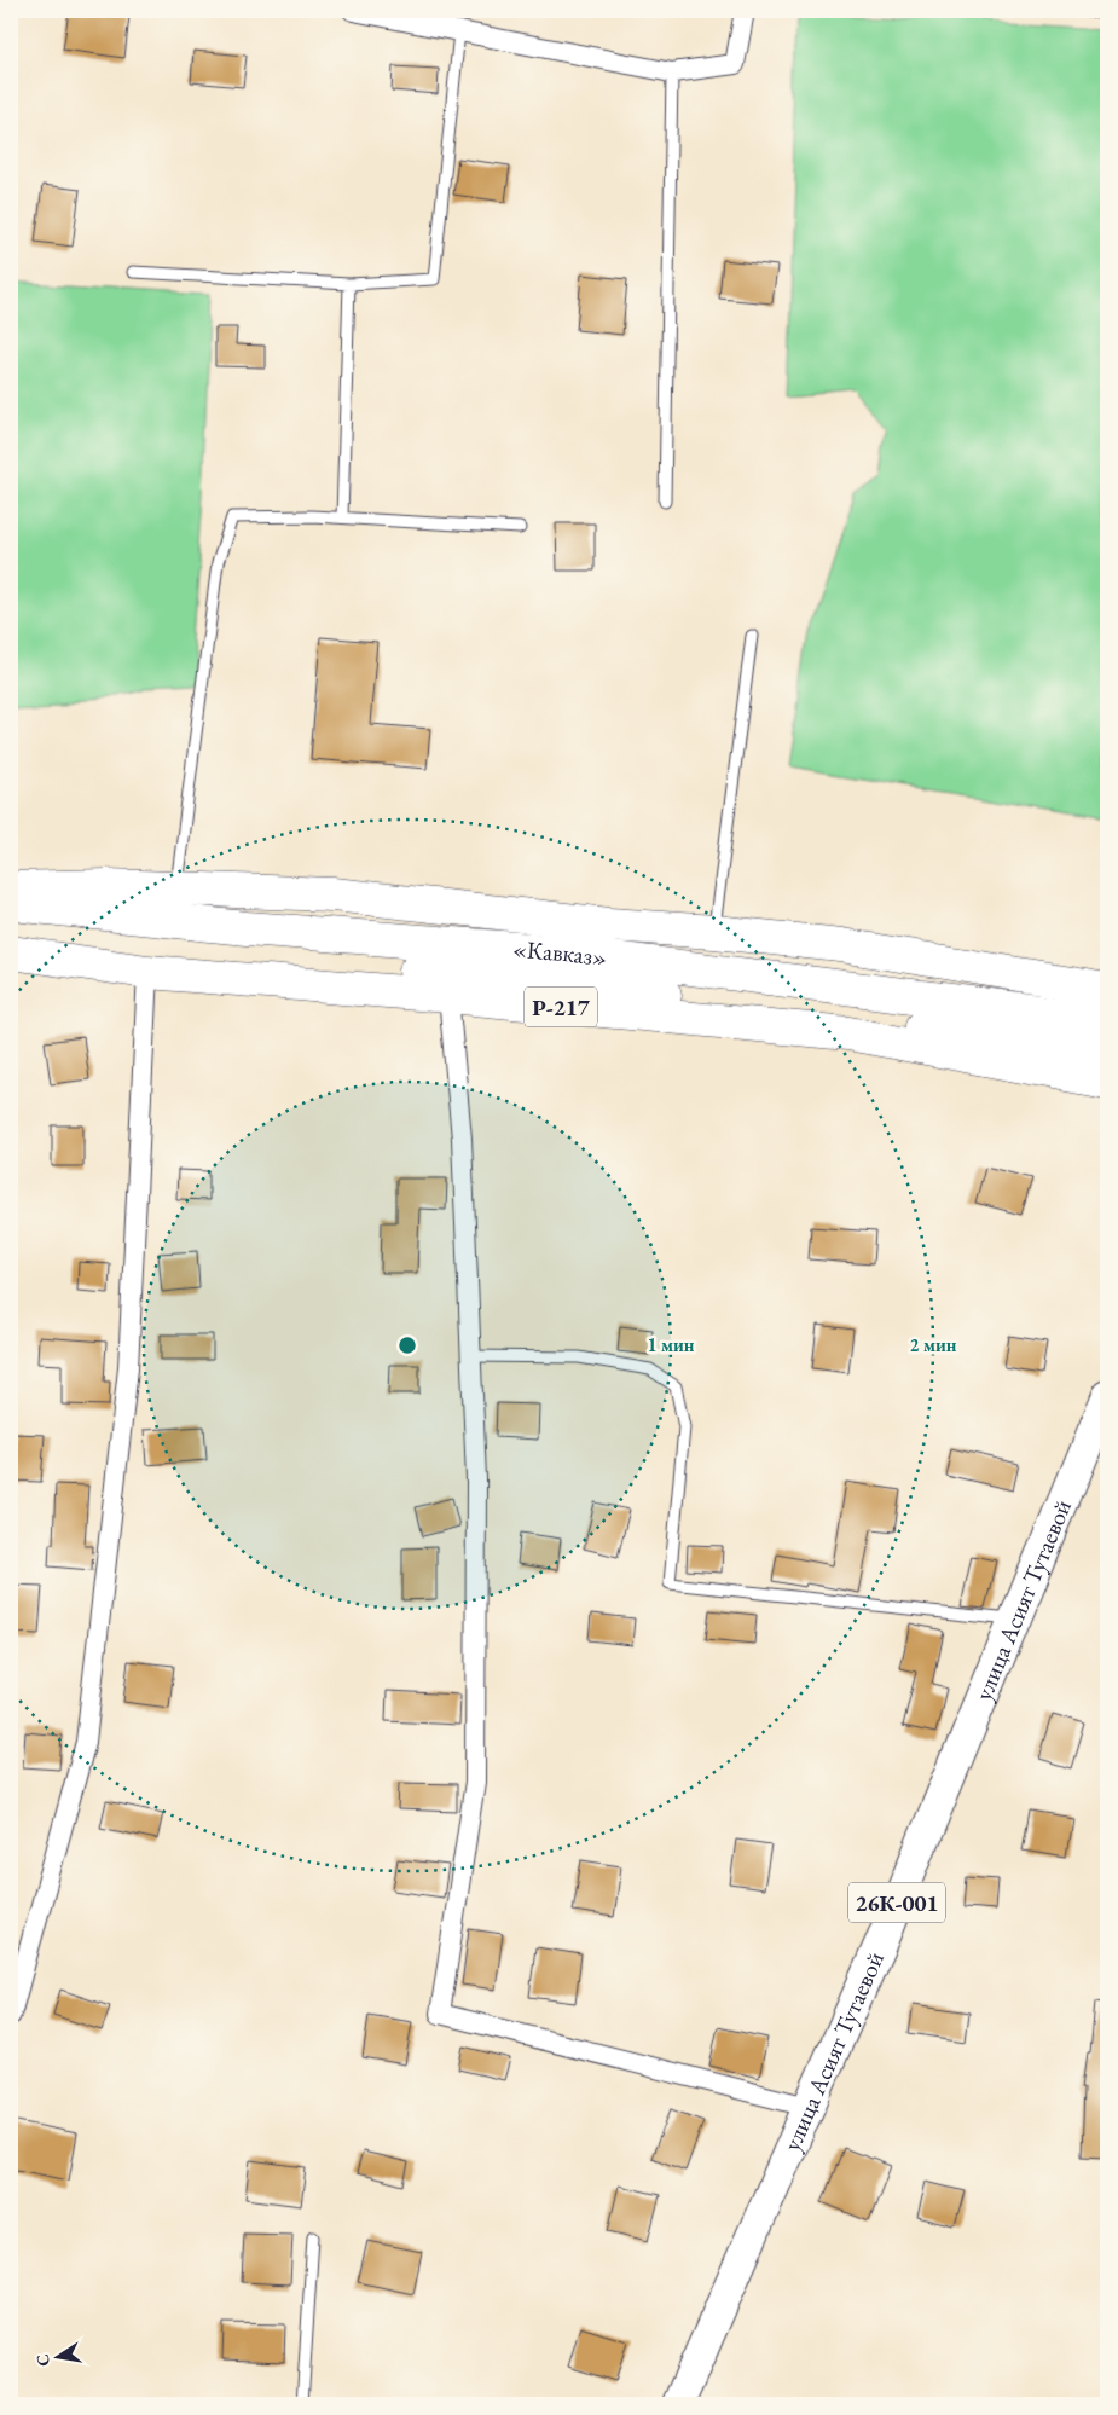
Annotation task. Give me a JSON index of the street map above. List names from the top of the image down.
{
  "streets": {
    "highway": ["«Кавказ»", "Р-217"],
    "main road": ["улица Асият Тутаевой", "26К-001"]
  },
  "north": "left",
  "rings": ["1 мин", "2 мин"]
}
